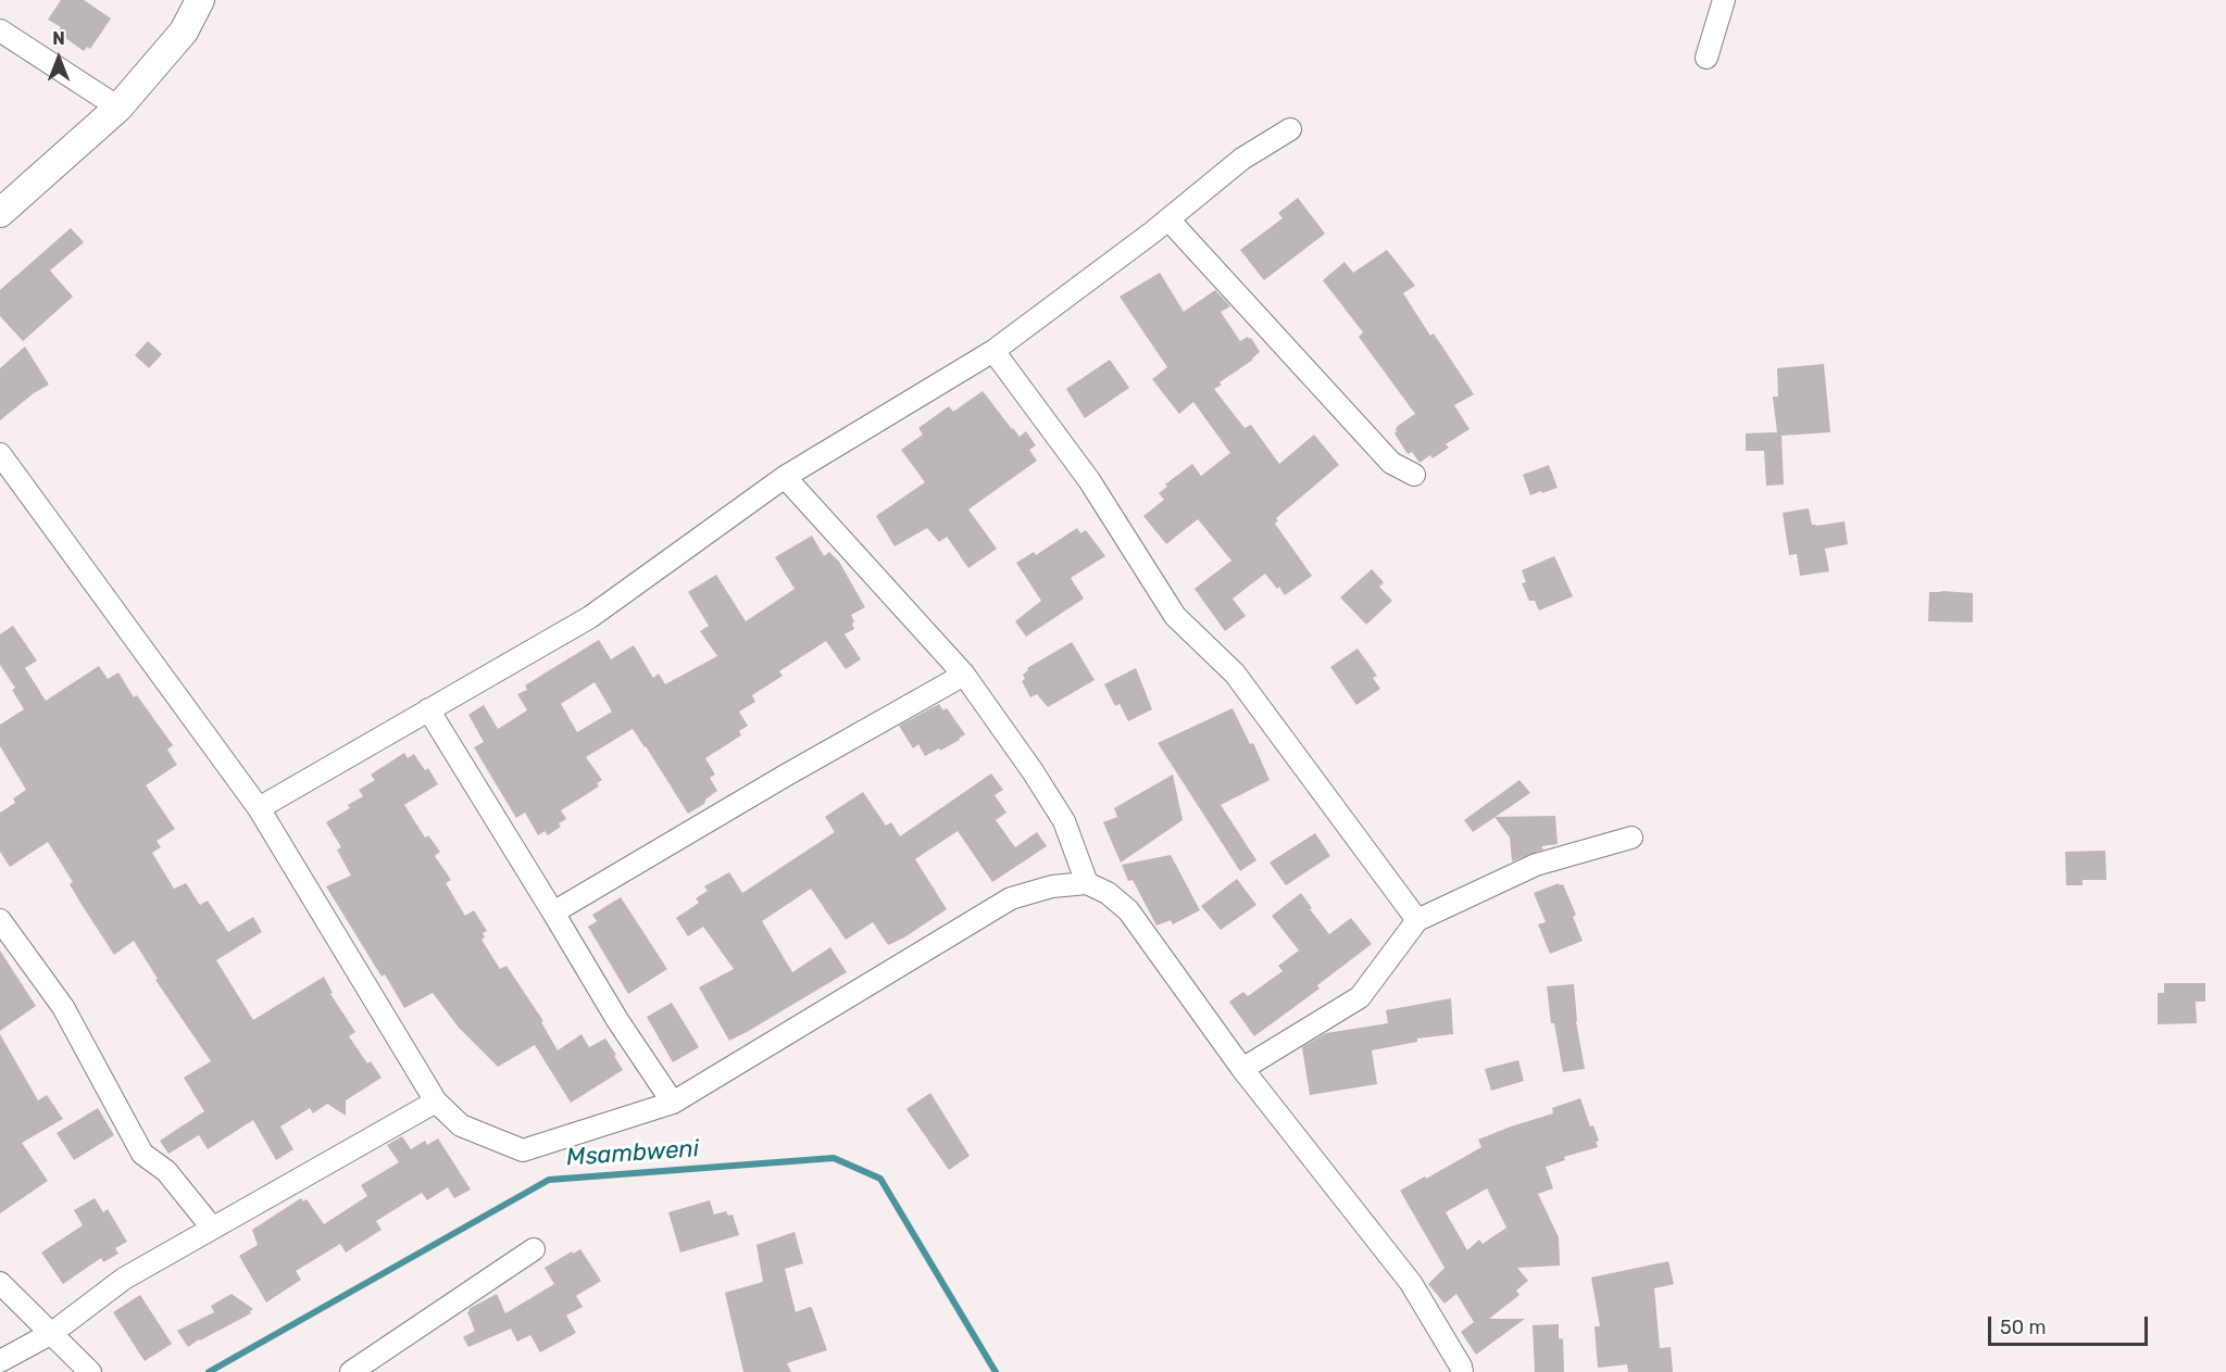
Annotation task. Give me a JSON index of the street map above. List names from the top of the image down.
{
  "water": ["Msambweni"],
  "scale_bar": "50 m",
  "north": "top"
}
